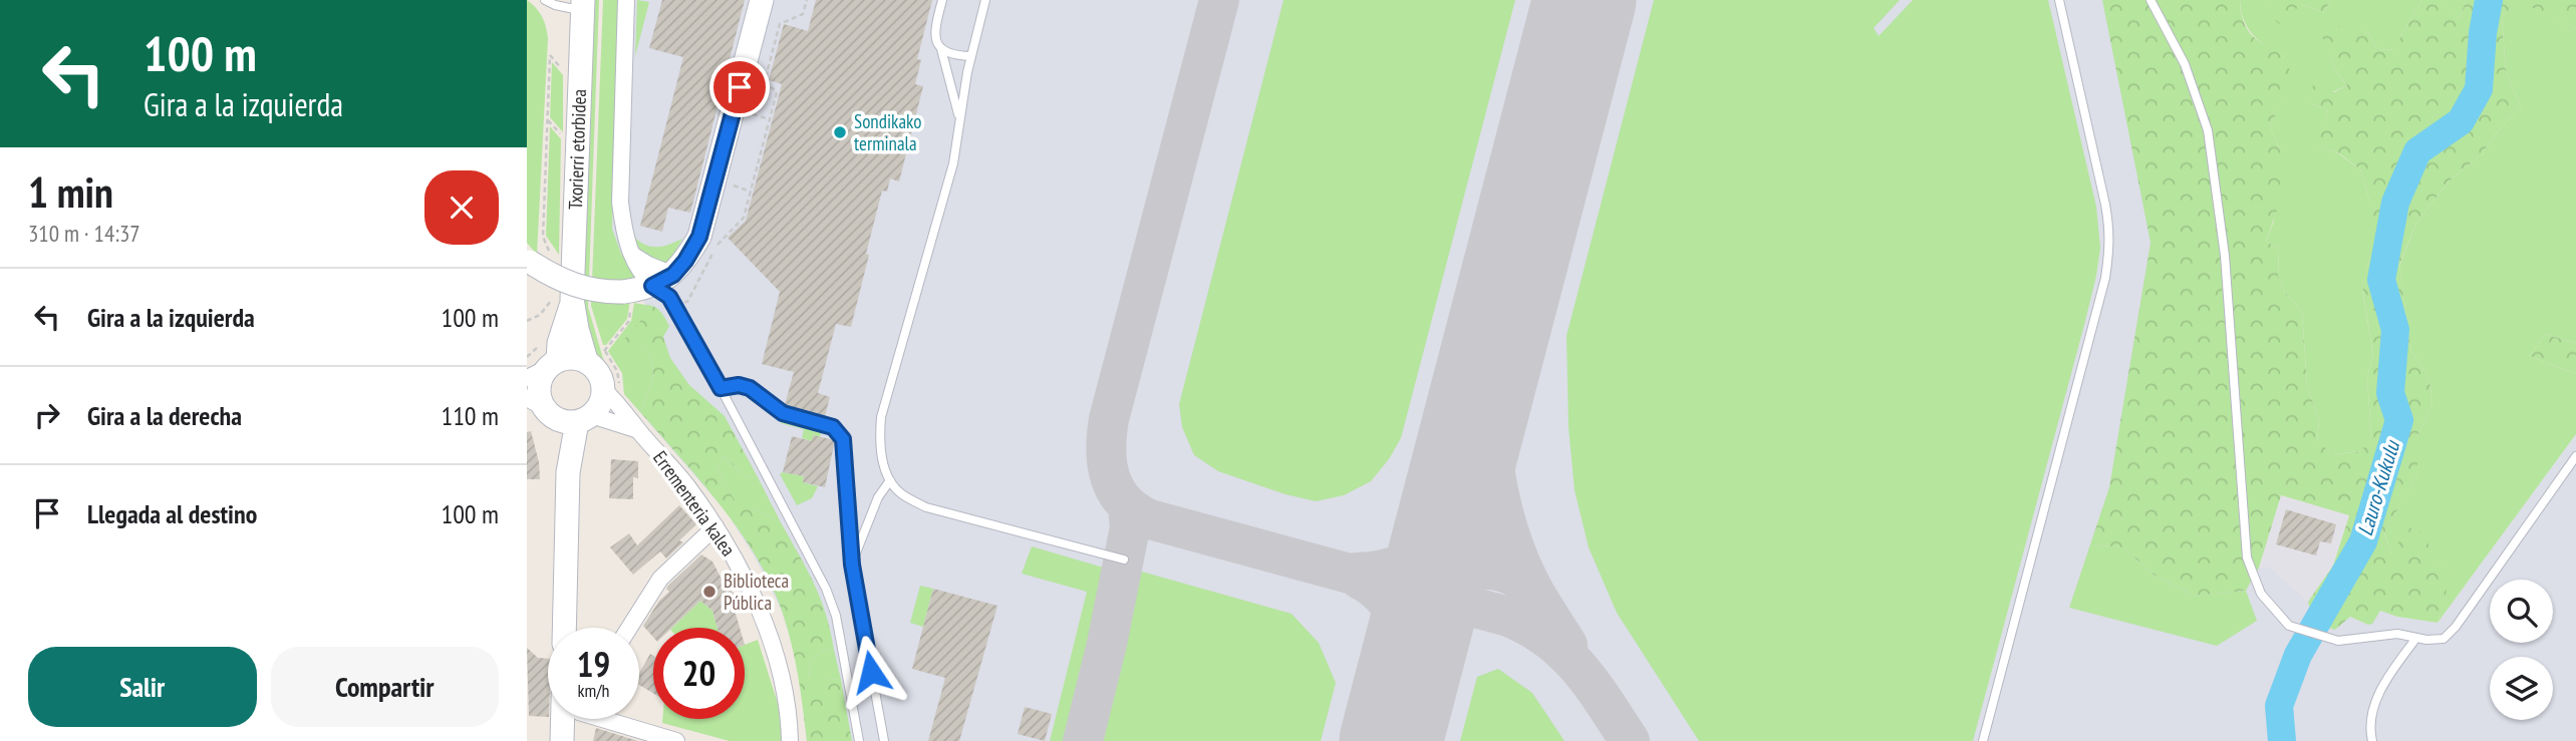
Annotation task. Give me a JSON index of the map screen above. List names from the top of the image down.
{
  "streets": {
    "street": ["Txorierri etorbidea", "Errementeria kalea"]
  },
  "crossings": [
    ["Txorierri etorbidea", "Errementeria kalea"]
  ],
  "water": ["Lauro-Kukulu"],
  "places": ["Sondikako terminala", "Biblioteca Pública"],
  "page": {
    "turn": ["100 m", "Gira a la izquierda"],
    "heading": ["1 min", "310 m · 14:37"],
    "list": [
      {
        "name": "Gira a la izquierda",
        "value": "100 m"
      },
      {
        "name": "Gira a la derecha",
        "value": "110 m"
      },
      {
        "name": "Llegada al destino",
        "value": "100 m"
      }
    ],
    "speed": "19 km/h",
    "limit": "20",
    "buttons": ["Salir", "Compartir"]
  }
}
